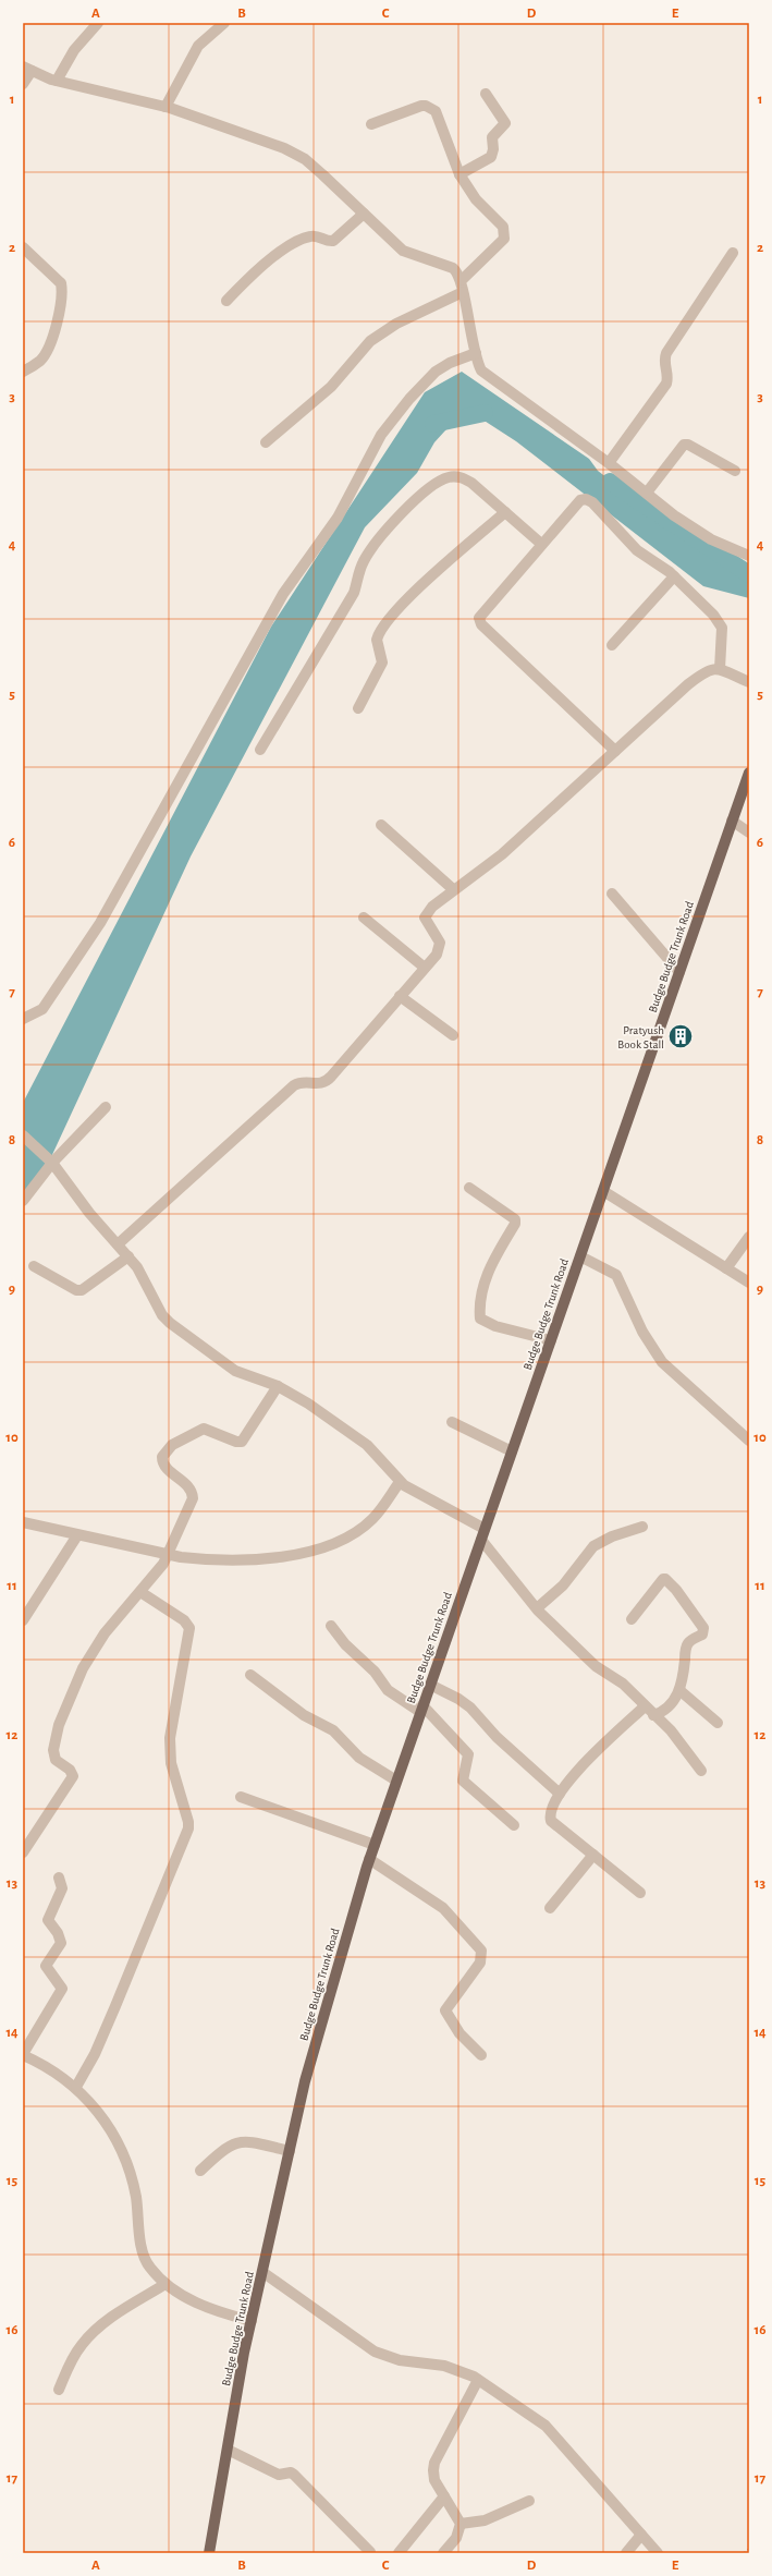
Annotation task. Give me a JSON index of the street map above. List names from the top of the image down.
{
  "streets": {
    "main road": ["Budge Budge Trunk Road"]
  },
  "places": {
    "building": ["Pratyush Book Stall"]
  },
  "grid": {
    "columns": [
      "A",
      "B",
      "C",
      "D",
      "E"
    ],
    "rows": [
      "1",
      "2",
      "3",
      "4",
      "5",
      "6",
      "7",
      "8",
      "9",
      "10",
      "11",
      "12",
      "13",
      "14",
      "15",
      "16",
      "17"
    ]
  }
}
